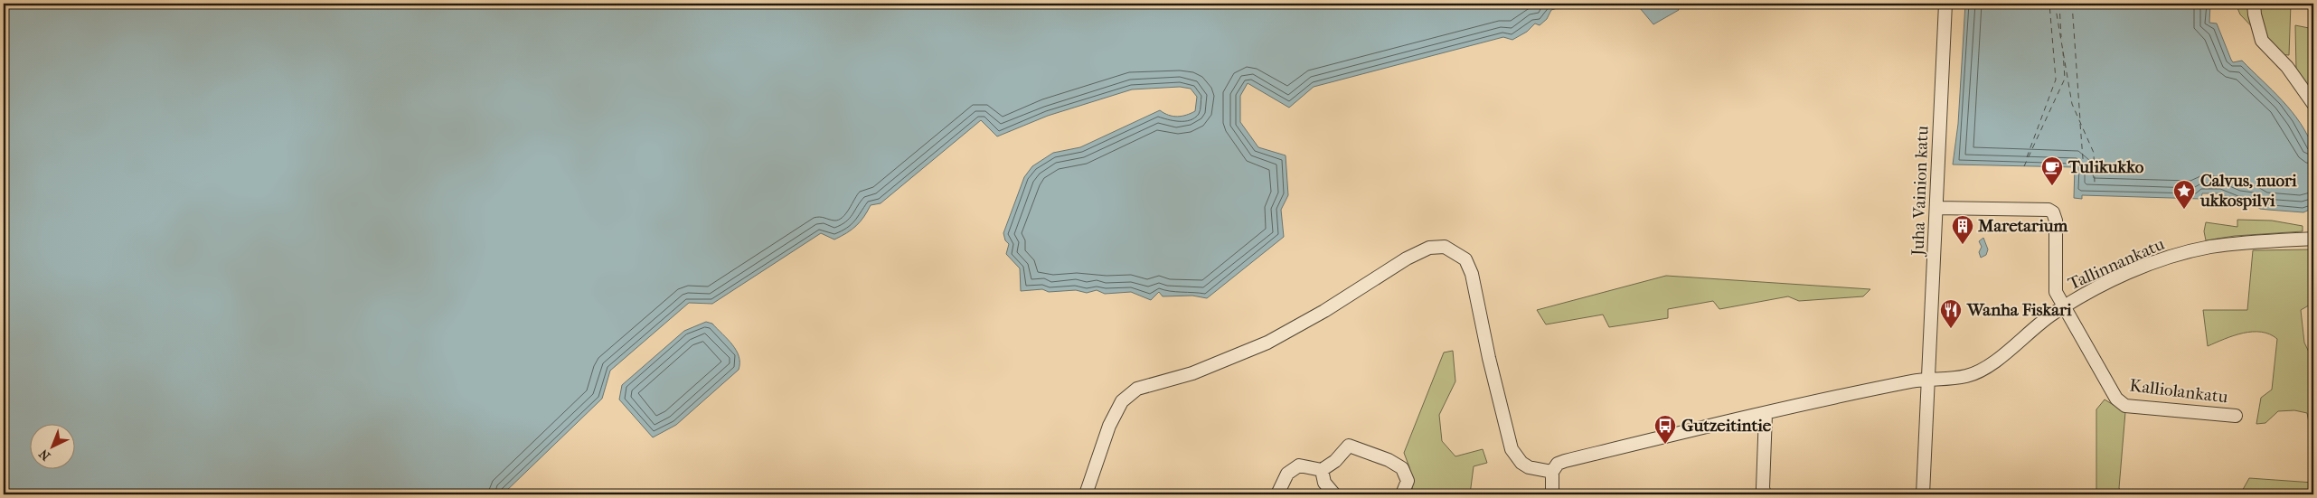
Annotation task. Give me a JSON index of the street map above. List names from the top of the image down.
{
  "streets": {
    "street": ["Juha Vainion katu", "Tallinnankatu", "Kalliolankatu"]
  },
  "crossings": [
    ["Juha Vainion katu", "Tallinnankatu"],
    ["Tallinnankatu", "Kalliolankatu"]
  ],
  "places": {
    "cafe": ["Tulikukko"],
    "place": ["Calvus, nuori ukkospilvi"],
    "building": ["Maretarium"],
    "restaurant": ["Wanha Fiskari"],
    "bus stop": ["Gutzeitintie"]
  },
  "north": "bottom left"
}
